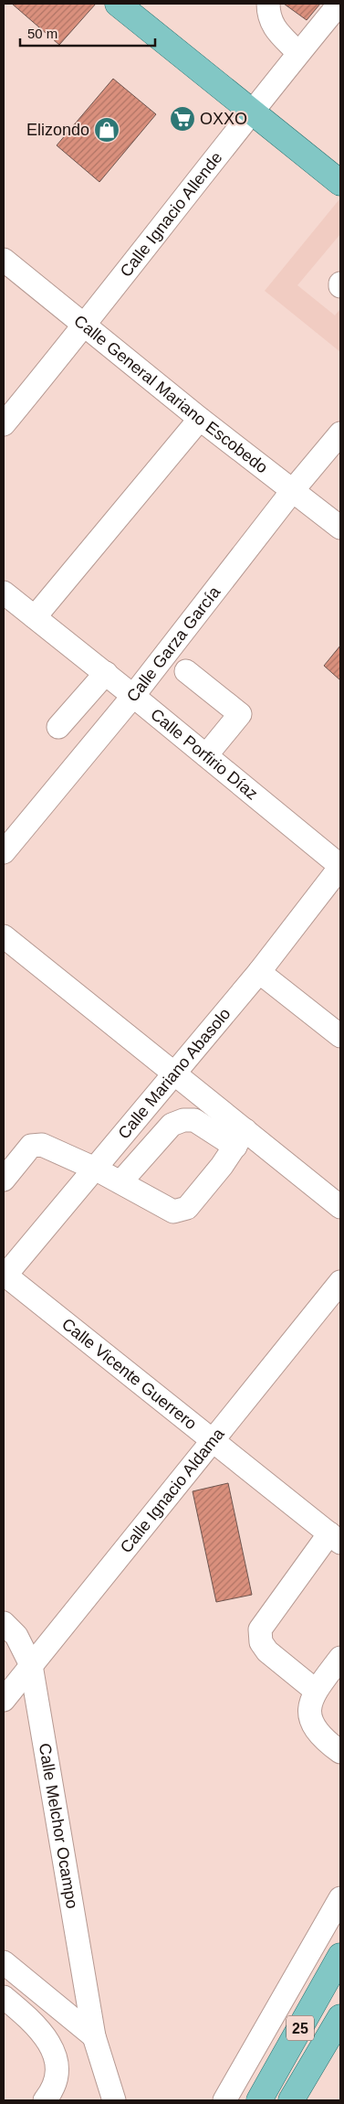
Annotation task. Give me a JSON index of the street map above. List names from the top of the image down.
{
  "streets": {
    "main road": ["25"],
    "street": [
      "Calle Ignacio Allende",
      "Calle General Mariano Escobedo",
      "Calle Garza García",
      "Calle Porfirio Díaz",
      "Calle Mariano Abasolo",
      "Calle Vicente Guerrero",
      "Calle Ignacio Aldama",
      "Calle Melchor Ocampo"
    ]
  },
  "crossings": [
    ["Calle Ignacio Allende", "Calle General Mariano Escobedo"],
    ["Calle General Mariano Escobedo", "Calle Garza García"],
    ["Calle Garza García", "Calle Porfirio Díaz"],
    ["Calle Porfirio Díaz", "Calle Mariano Abasolo"],
    ["Calle Mariano Abasolo", "Calle Vicente Guerrero"],
    ["Calle Vicente Guerrero", "Calle Ignacio Aldama"],
    ["Calle Ignacio Aldama", "Calle Melchor Ocampo"]
  ],
  "places": {
    "supermarket": ["OXXO"],
    "shop": ["Elizondo"]
  },
  "scale_bar": "50 m"
}
